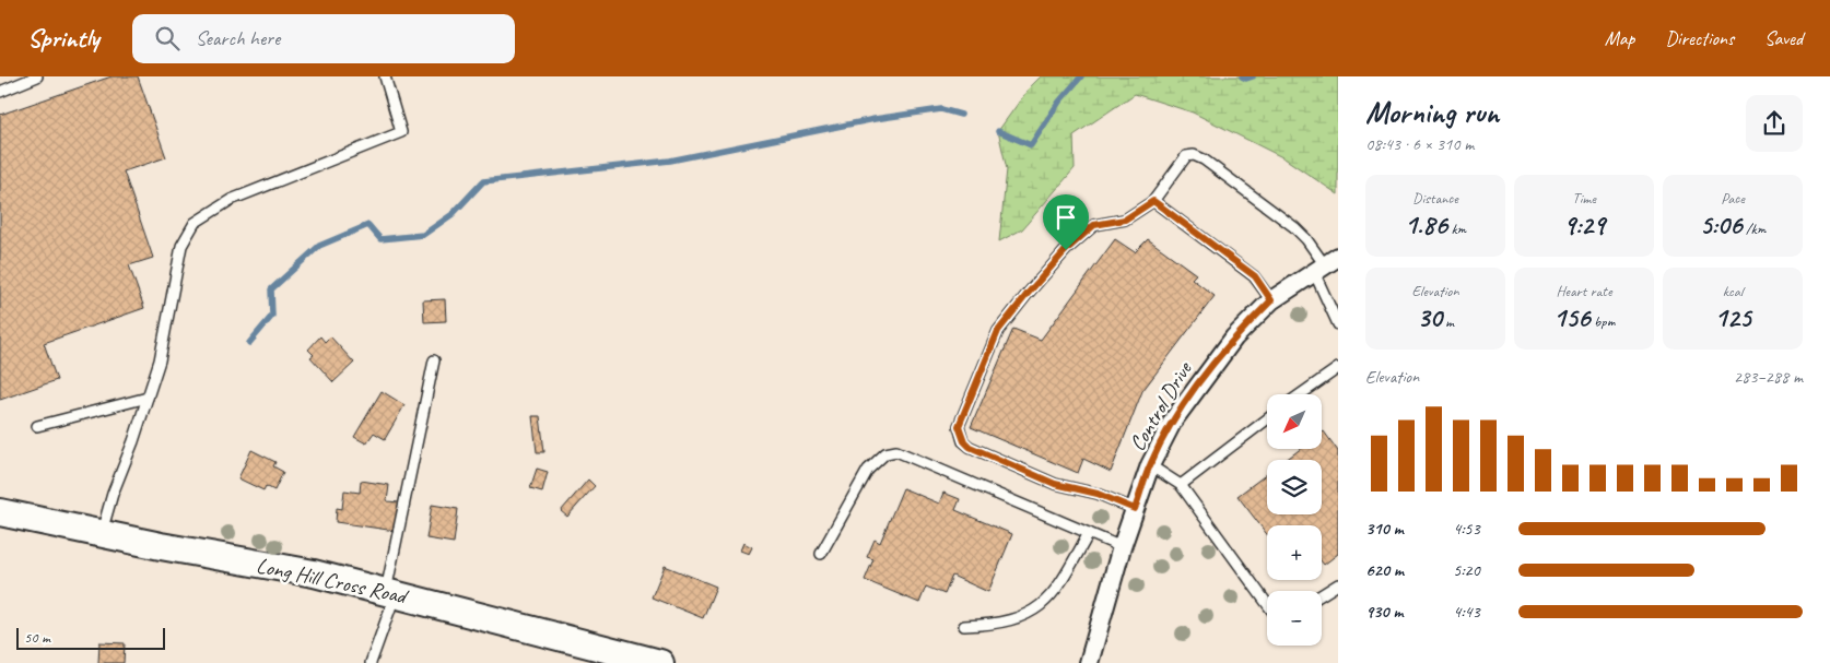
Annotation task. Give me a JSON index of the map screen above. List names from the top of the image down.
{
  "streets": {
    "street": ["Control Drive", "Long Hill Cross Road"]
  },
  "scale_bar": "50 m",
  "north": "bottom left",
  "page": {
    "header": "Sprintly",
    "search": "Search here",
    "nav": ["Map", "Directions", "Saved"],
    "heading": ["Morning run", "08:43 · 6 × 310 m"],
    "stats": [
      ["Distance", "1.86 km"],
      ["Time", "9:29"],
      ["Pace", "5:06 /km"],
      ["Elevation", "30 m"],
      ["Heart rate", "156 bpm"],
      ["kcal", "125"]
    ],
    "chart": ["Elevation", "283–288 m"],
    "map_buttons": ["+", "−"],
    "list": [
      {
        "name": "310 m",
        "note": "4:53"
      },
      {
        "name": "620 m",
        "note": "5:20"
      },
      {
        "name": "930 m",
        "note": "4:43"
      }
    ],
    "scale": "50 m"
  }
}
